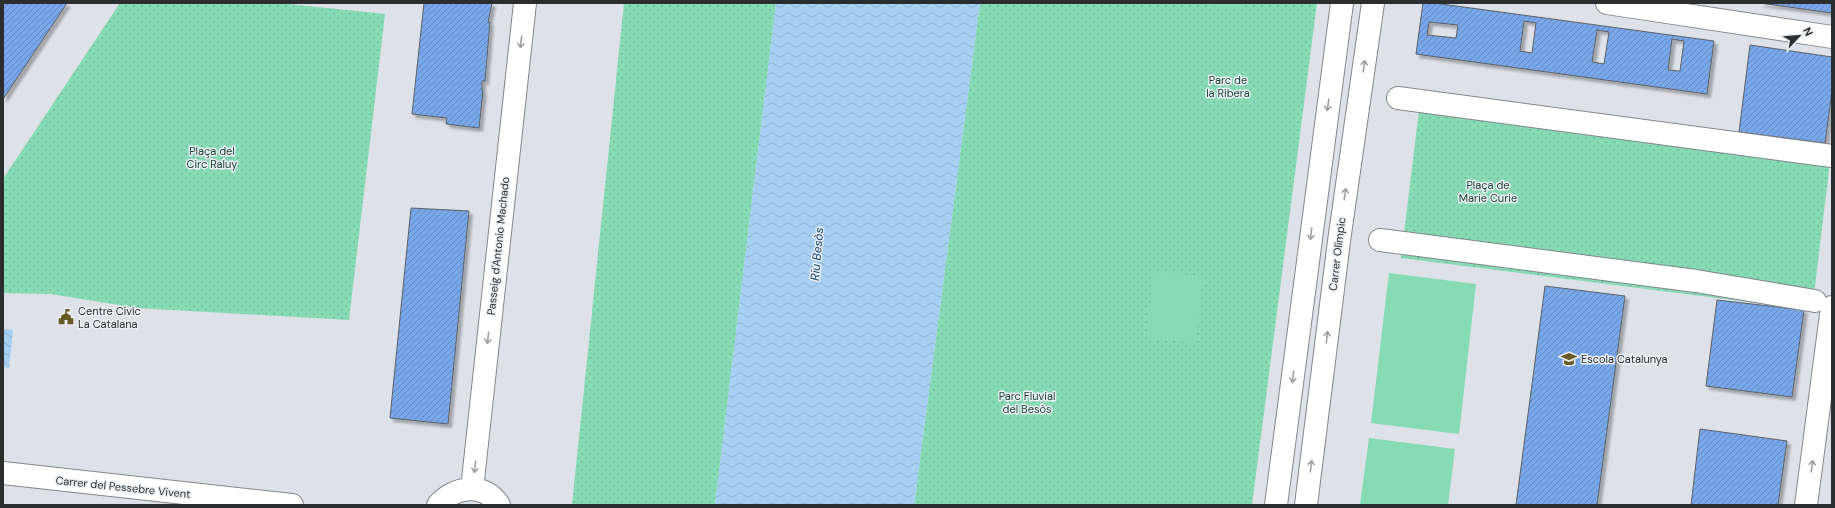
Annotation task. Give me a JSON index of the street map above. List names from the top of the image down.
{
  "streets": {
    "street": ["Passeig d'Antonio Machado", "Carrer Olímpic", "Carrer del Pessebre Vivent"]
  },
  "one_way": ["Passeig d'Antonio Machado"],
  "water": ["Riu Besòs"],
  "parks": [
    "Parc de la Ribera",
    "Plaça del Circ Raluy",
    "Plaça de Marie Curie",
    "Parc Fluvial del Besòs"
  ],
  "places": {
    "public building": ["Centre Cívic La Catalana"],
    "school or university": ["Escola Catalunya"]
  },
  "north": "top right"
}
